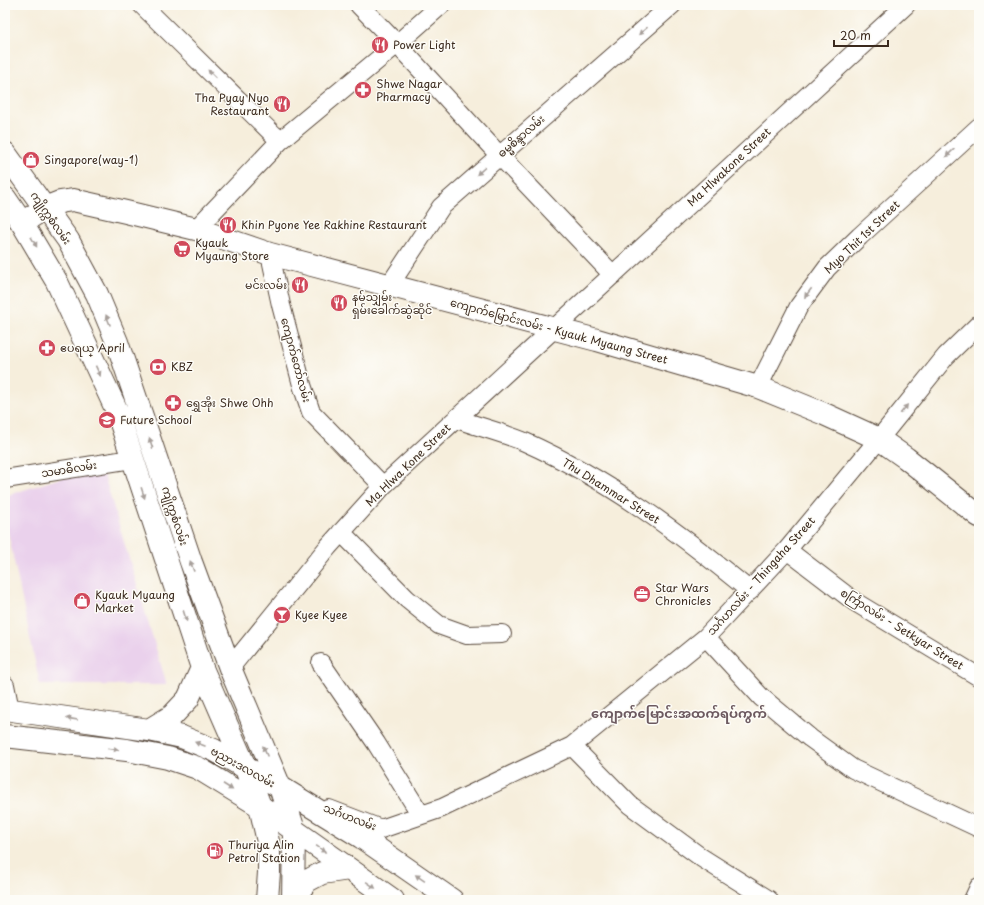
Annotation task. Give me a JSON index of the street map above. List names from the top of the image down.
{
  "streets": {
    "main road": ["ကျိုက္ကစံလမ်း", "ကျောက်မြောင်းလမ်း - Kyauk Myaung Street", "ဗညားဒလလမ်း"],
    "street": [
      "ဓမ္မစိန္ဒာလမ်း",
      "Ma Hlwakone Street",
      "Myo Thit 1st Street",
      "ကျောက်တော်လမ်း",
      "Ma Hlwa Kone Street",
      "သမာဓိလမ်း",
      "Thu Dhammar Street",
      "သင်္ဂဟလမ်း - Thingaha Street",
      "စင်္ကြာလမ်း - Setkyar Street",
      "သင်္ဂဟလမ်း"
    ]
  },
  "crossings": [
    ["ဓမ္မစိန္ဒာလမ်း", "ကျောက်မြောင်းလမ်း - Kyauk Myaung Street"],
    ["Ma Hlwakone Street", "ကျောက်မြောင်းလမ်း - Kyauk Myaung Street"],
    ["Ma Hlwakone Street", "Ma Hlwa Kone Street"],
    ["ကျိုက္ကစံလမ်း", "ကျောက်မြောင်းလမ်း - Kyauk Myaung Street"],
    ["ကျိုက္ကစံလမ်း", "Ma Hlwa Kone Street"],
    ["ကျိုက္ကစံလမ်း", "သမာဓိလမ်း"],
    ["ကျိုက္ကစံလမ်း", "ဗညားဒလလမ်း"],
    ["ကျိုက္ကစံလမ်း", "သင်္ဂဟလမ်း"],
    ["Myo Thit 1st Street", "ကျောက်မြောင်းလမ်း - Kyauk Myaung Street"],
    ["ကျောက်မြောင်းလမ်း - Kyauk Myaung Street", "ကျောက်တော်လမ်း"],
    ["ကျောက်မြောင်းလမ်း - Kyauk Myaung Street", "Ma Hlwa Kone Street"],
    ["ကျောက်မြောင်းလမ်း - Kyauk Myaung Street", "သင်္ဂဟလမ်း - Thingaha Street"],
    ["ကျောက်တော်လမ်း", "Ma Hlwa Kone Street"],
    ["Ma Hlwa Kone Street", "Thu Dhammar Street"],
    ["Thu Dhammar Street", "သင်္ဂဟလမ်း - Thingaha Street"],
    ["သင်္ဂဟလမ်း - Thingaha Street", "စင်္ကြာလမ်း - Setkyar Street"],
    ["သင်္ဂဟလမ်း - Thingaha Street", "သင်္ဂဟလမ်း"],
    ["ဗညားဒလလမ်း", "သင်္ဂဟလမ်း"]
  ],
  "one_way": ["Myo Thit 1st Street"],
  "districts": ["ကျောက်မြောင်းအထက်ရပ်ကွက်"],
  "places": {
    "restaurant": [
      "Power Light",
      "Tha Pyay Nyo Restaurant",
      "Khin Pyone Yee Rakhine Restaurant",
      "မင်းလမ်း",
      "နမ့်သျှမ်း ရှမ်းခေါက်ဆွဲဆိုင်"
    ],
    "pharmacy": ["Shwe Nagar Pharmacy", "ဧပရယ္ April", "ရွှေအိုး Shwe Ohh"],
    "shop": ["Singapore(way-1)", "Kyauk Myaung Market"],
    "supermarket": ["Kyauk Myaung Store"],
    "bank": ["KBZ"],
    "school or university": ["Future School"],
    "office": ["Star Wars Chronicles"],
    "bar": ["Kyee Kyee"],
    "fuel station": ["Thuriya Alin Petrol Station"]
  },
  "scale_bar": "20 m"
}
